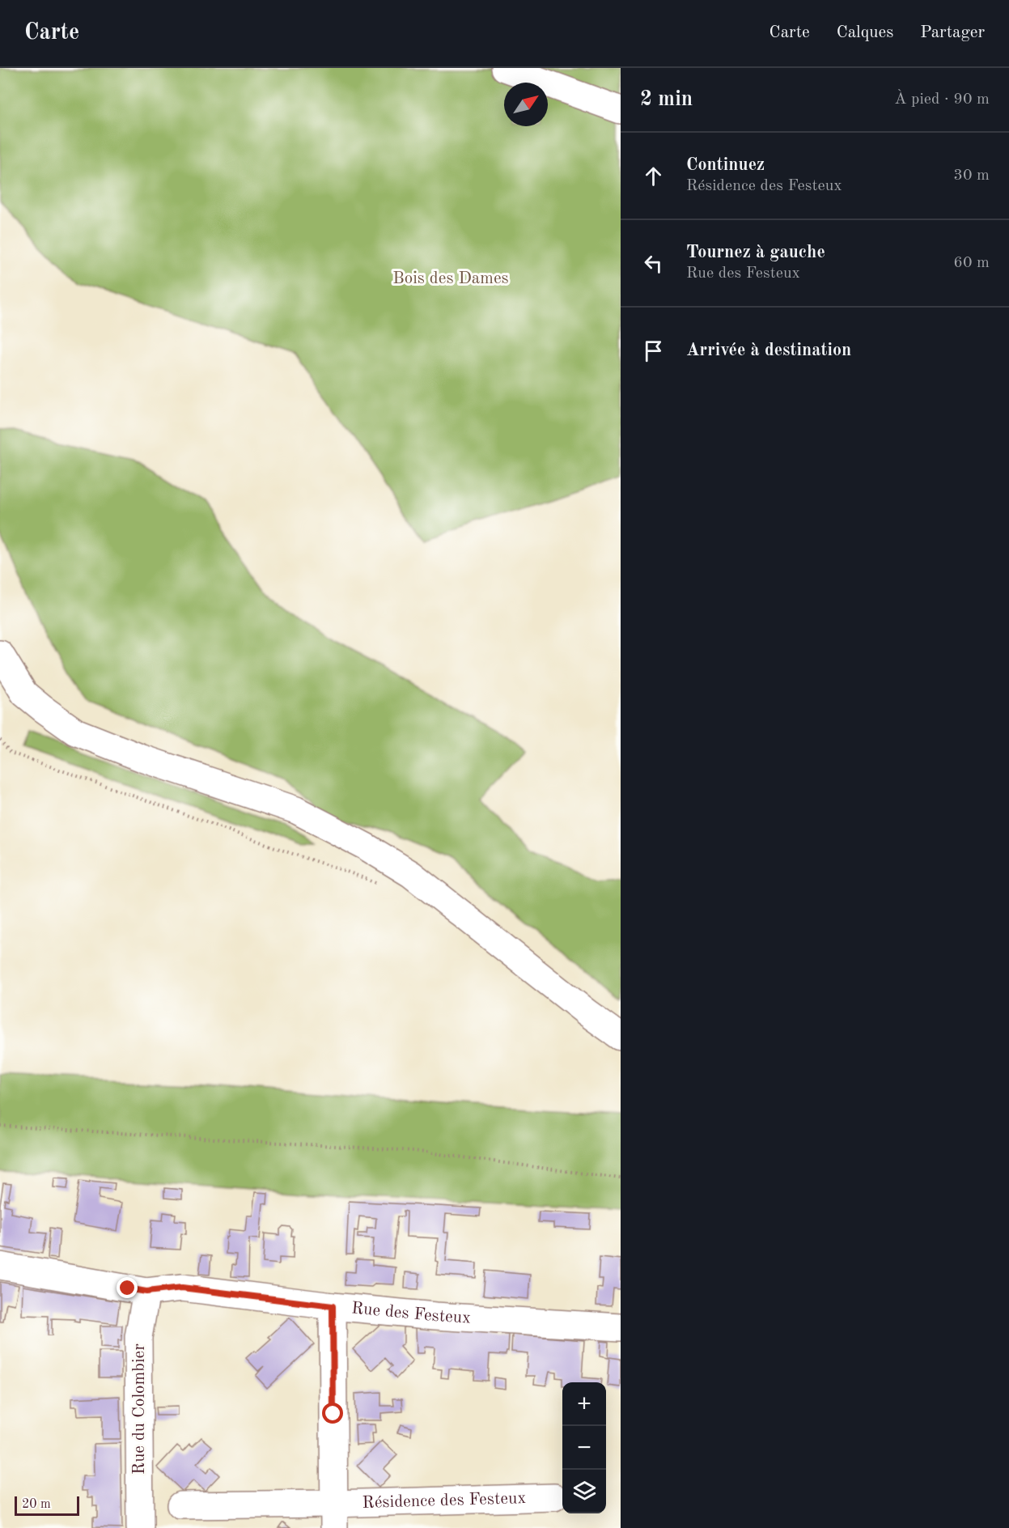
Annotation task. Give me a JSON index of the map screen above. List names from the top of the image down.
{
  "streets": {
    "street": ["Rue des Festeux", "Rue du Colombier", "Résidence des Festeux"]
  },
  "crossings": [
    ["Rue des Festeux", "Rue du Colombier"]
  ],
  "parks": ["Bois des Dames"],
  "scale_bar": "20 m",
  "north": "top right",
  "page": {
    "header": "Carte",
    "nav": ["Carte", "Calques", "Partager"],
    "heading": ["2 min", "À pied · 90 m"],
    "list": [
      ["Continuez", "Résidence des Festeux", "30 m"],
      ["Tournez à gauche", "Rue des Festeux", "60 m"],
      "Arrivée à destination"
    ],
    "map_buttons": ["+", "−"],
    "scale": "20 m"
  }
}
